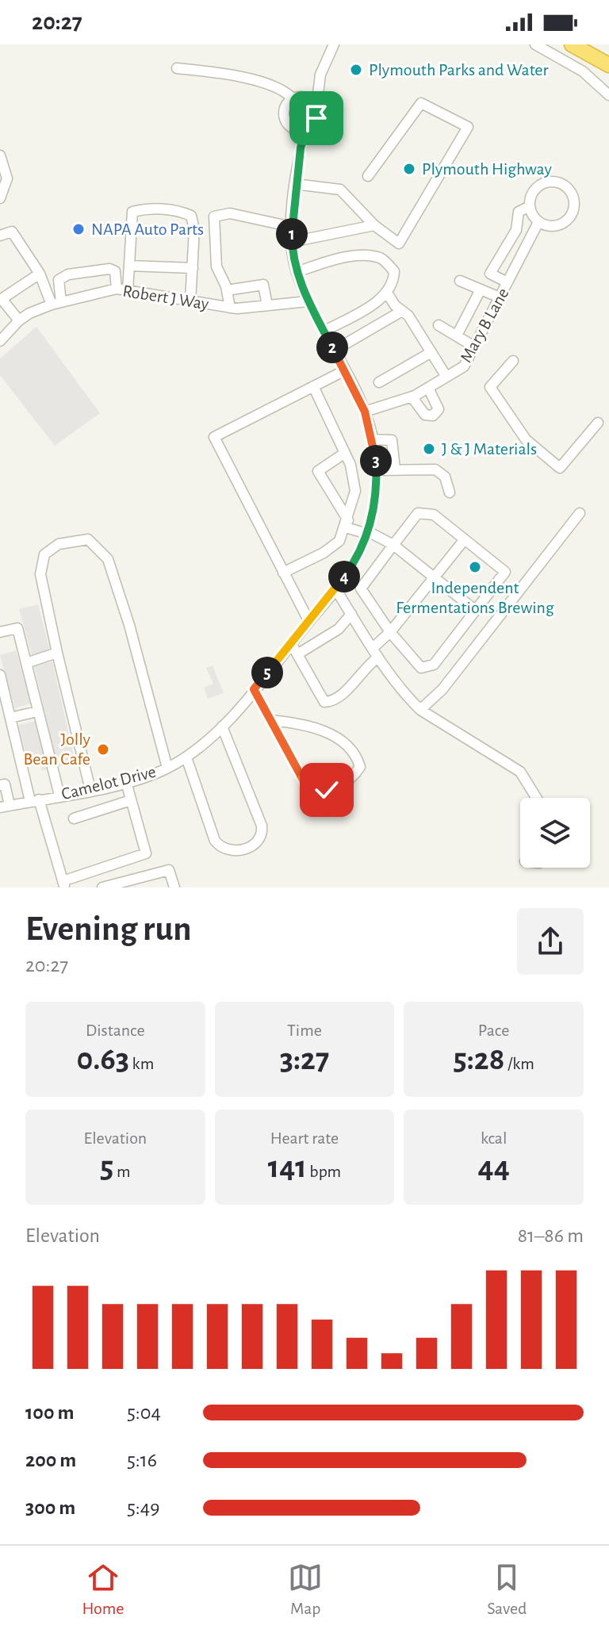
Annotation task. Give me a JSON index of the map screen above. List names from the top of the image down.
{
  "streets": {
    "street": ["Robert J Way", "Mary B Lane", "Camelot Drive"]
  },
  "crossings": [
    ["Robert J Way", "Camelot Drive"],
    ["Mary B Lane", "Camelot Drive"]
  ],
  "places": [
    "Plymouth Parks and Water",
    "Plymouth Highway",
    "NAPA Auto Parts",
    "J & J Materials",
    "Independent Fermentations Brewing",
    "Jolly Bean Cafe"
  ],
  "page": {
    "status": "20:27",
    "pins": [
      "1",
      "2",
      "3",
      "4",
      "5"
    ],
    "heading": ["Evening run", "20:27"],
    "stats": [
      ["Distance", "0.63 km"],
      ["Time", "3:27"],
      ["Pace", "5:28 /km"],
      ["Elevation", "5 m"],
      ["Heart rate", "141 bpm"],
      ["kcal", "44"]
    ],
    "chart": ["Elevation", "81–86 m"],
    "list": [
      {
        "name": "100 m",
        "note": "5:04"
      },
      {
        "name": "200 m",
        "note": "5:16"
      },
      {
        "name": "300 m",
        "note": "5:49"
      }
    ],
    "tabs": ["Home", "Map", "Saved"]
  }
}
